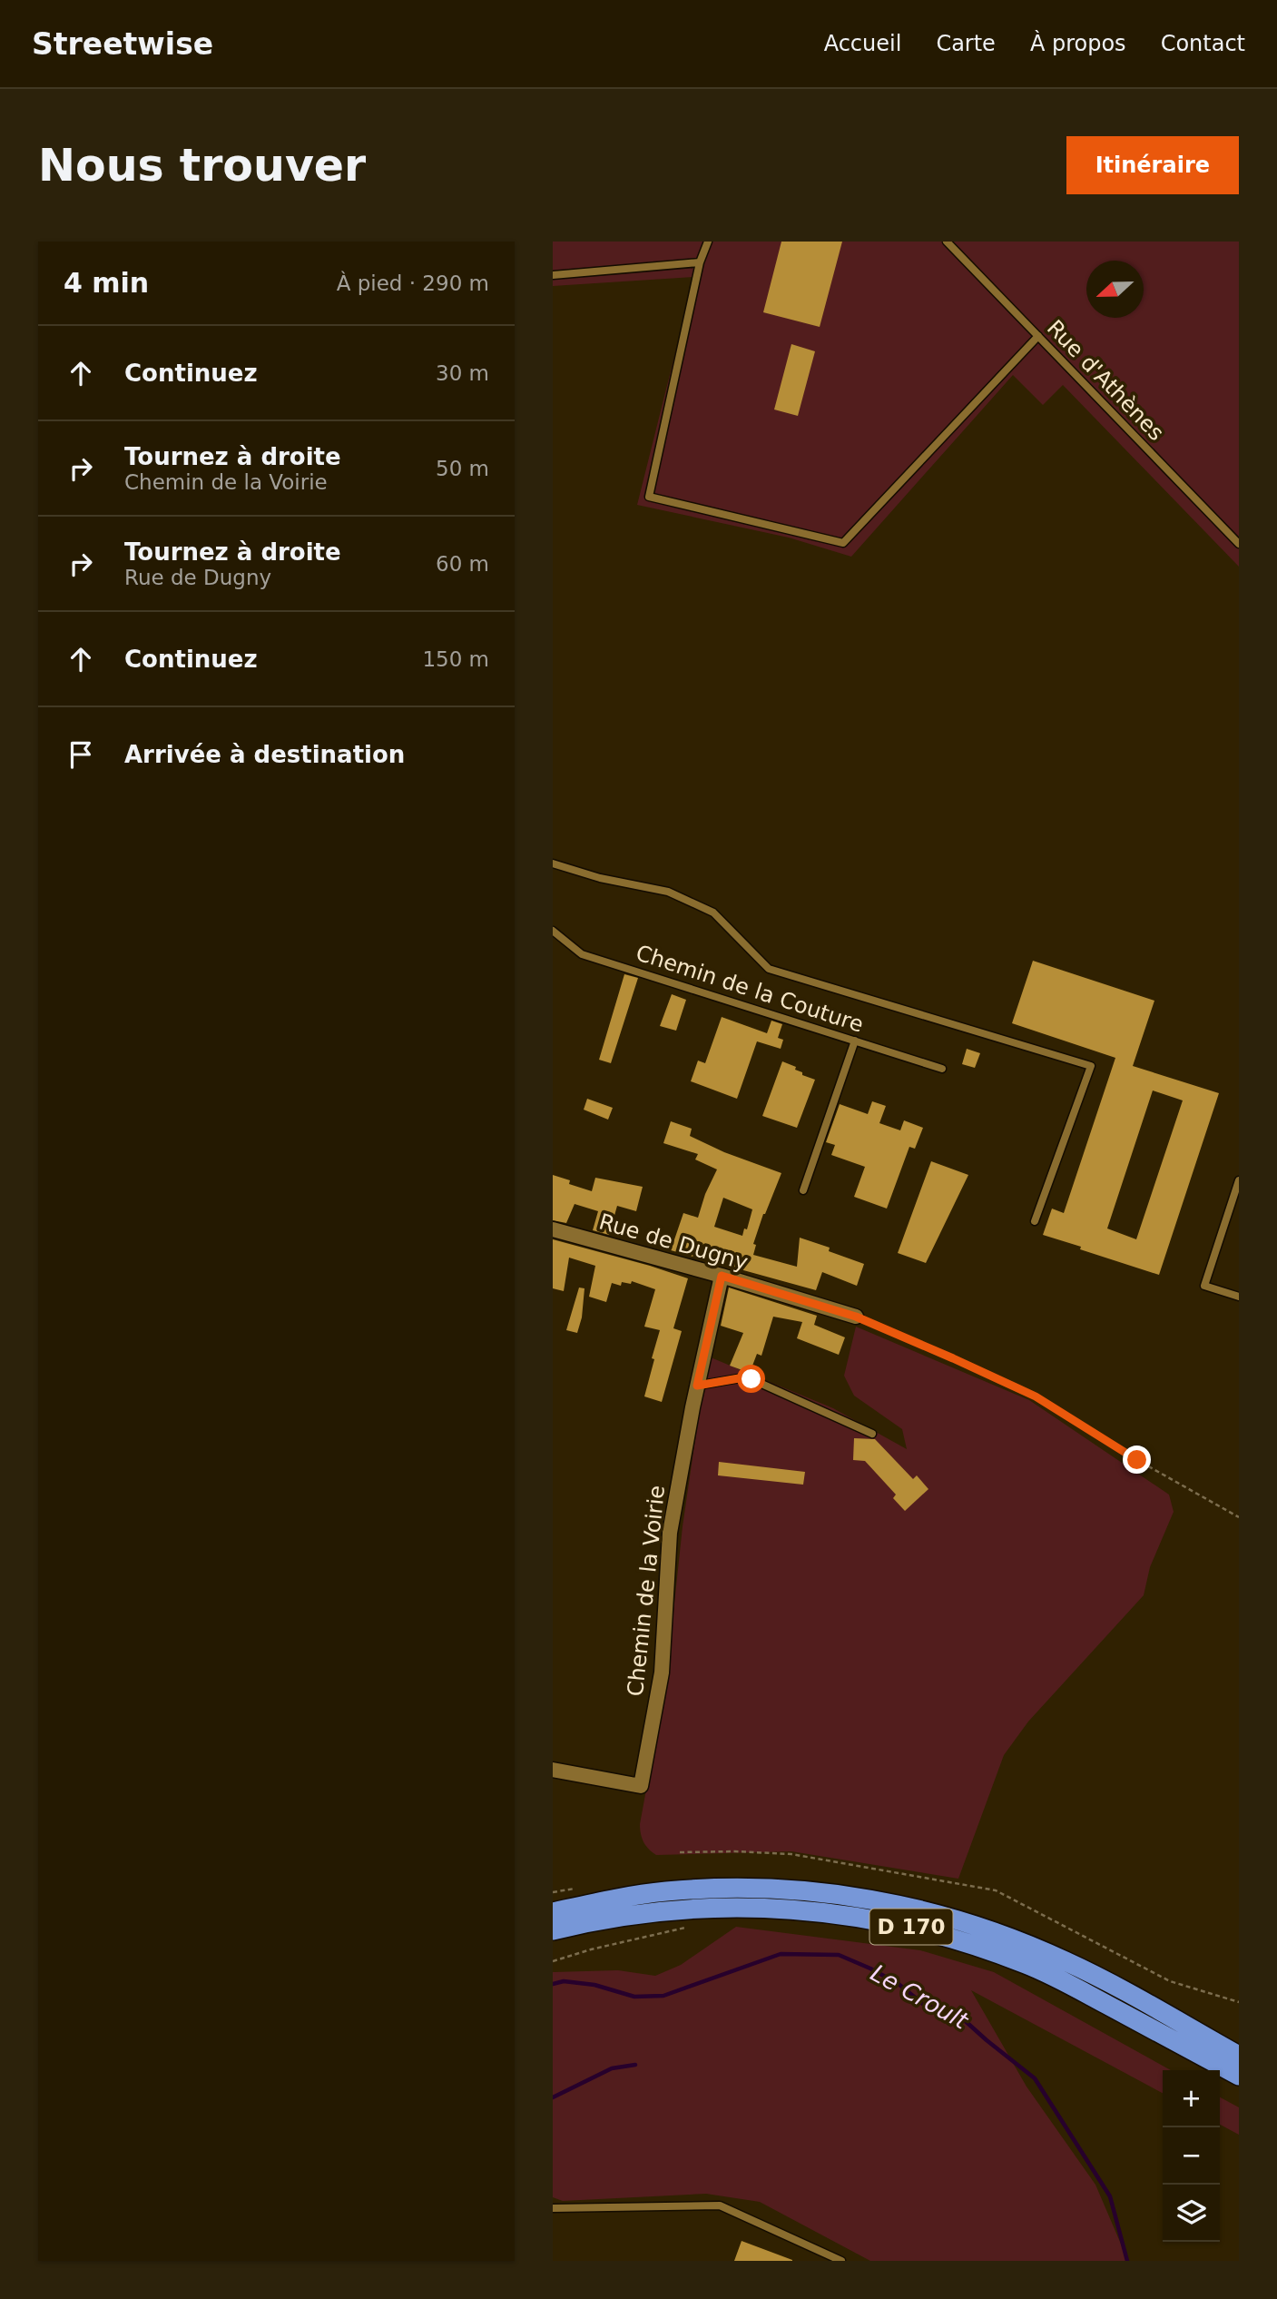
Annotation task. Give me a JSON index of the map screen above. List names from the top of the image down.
{
  "streets": {
    "highway": ["D 170"],
    "street": ["Rue de Dugny", "Chemin de la Voirie"],
    "lane": ["Rue d'Athènes", "Chemin de la Couture"]
  },
  "crossings": [
    ["Rue de Dugny", "Chemin de la Voirie"]
  ],
  "water": ["Le Croult"],
  "north": "left",
  "page": {
    "header": "Streetwise",
    "nav": [
      "Accueil",
      "Carte",
      "À propos",
      "Contact"
    ],
    "buttons": "Itinéraire",
    "title": "Nous trouver",
    "heading": ["4 min", "À pied · 290 m"],
    "list": [
      ["Continuez", "30 m"],
      ["Tournez à droite", "Chemin de la Voirie", "50 m"],
      ["Tournez à droite", "Rue de Dugny", "60 m"],
      ["Continuez", "150 m"],
      "Arrivée à destination"
    ],
    "map_buttons": ["+", "−"]
  }
}
